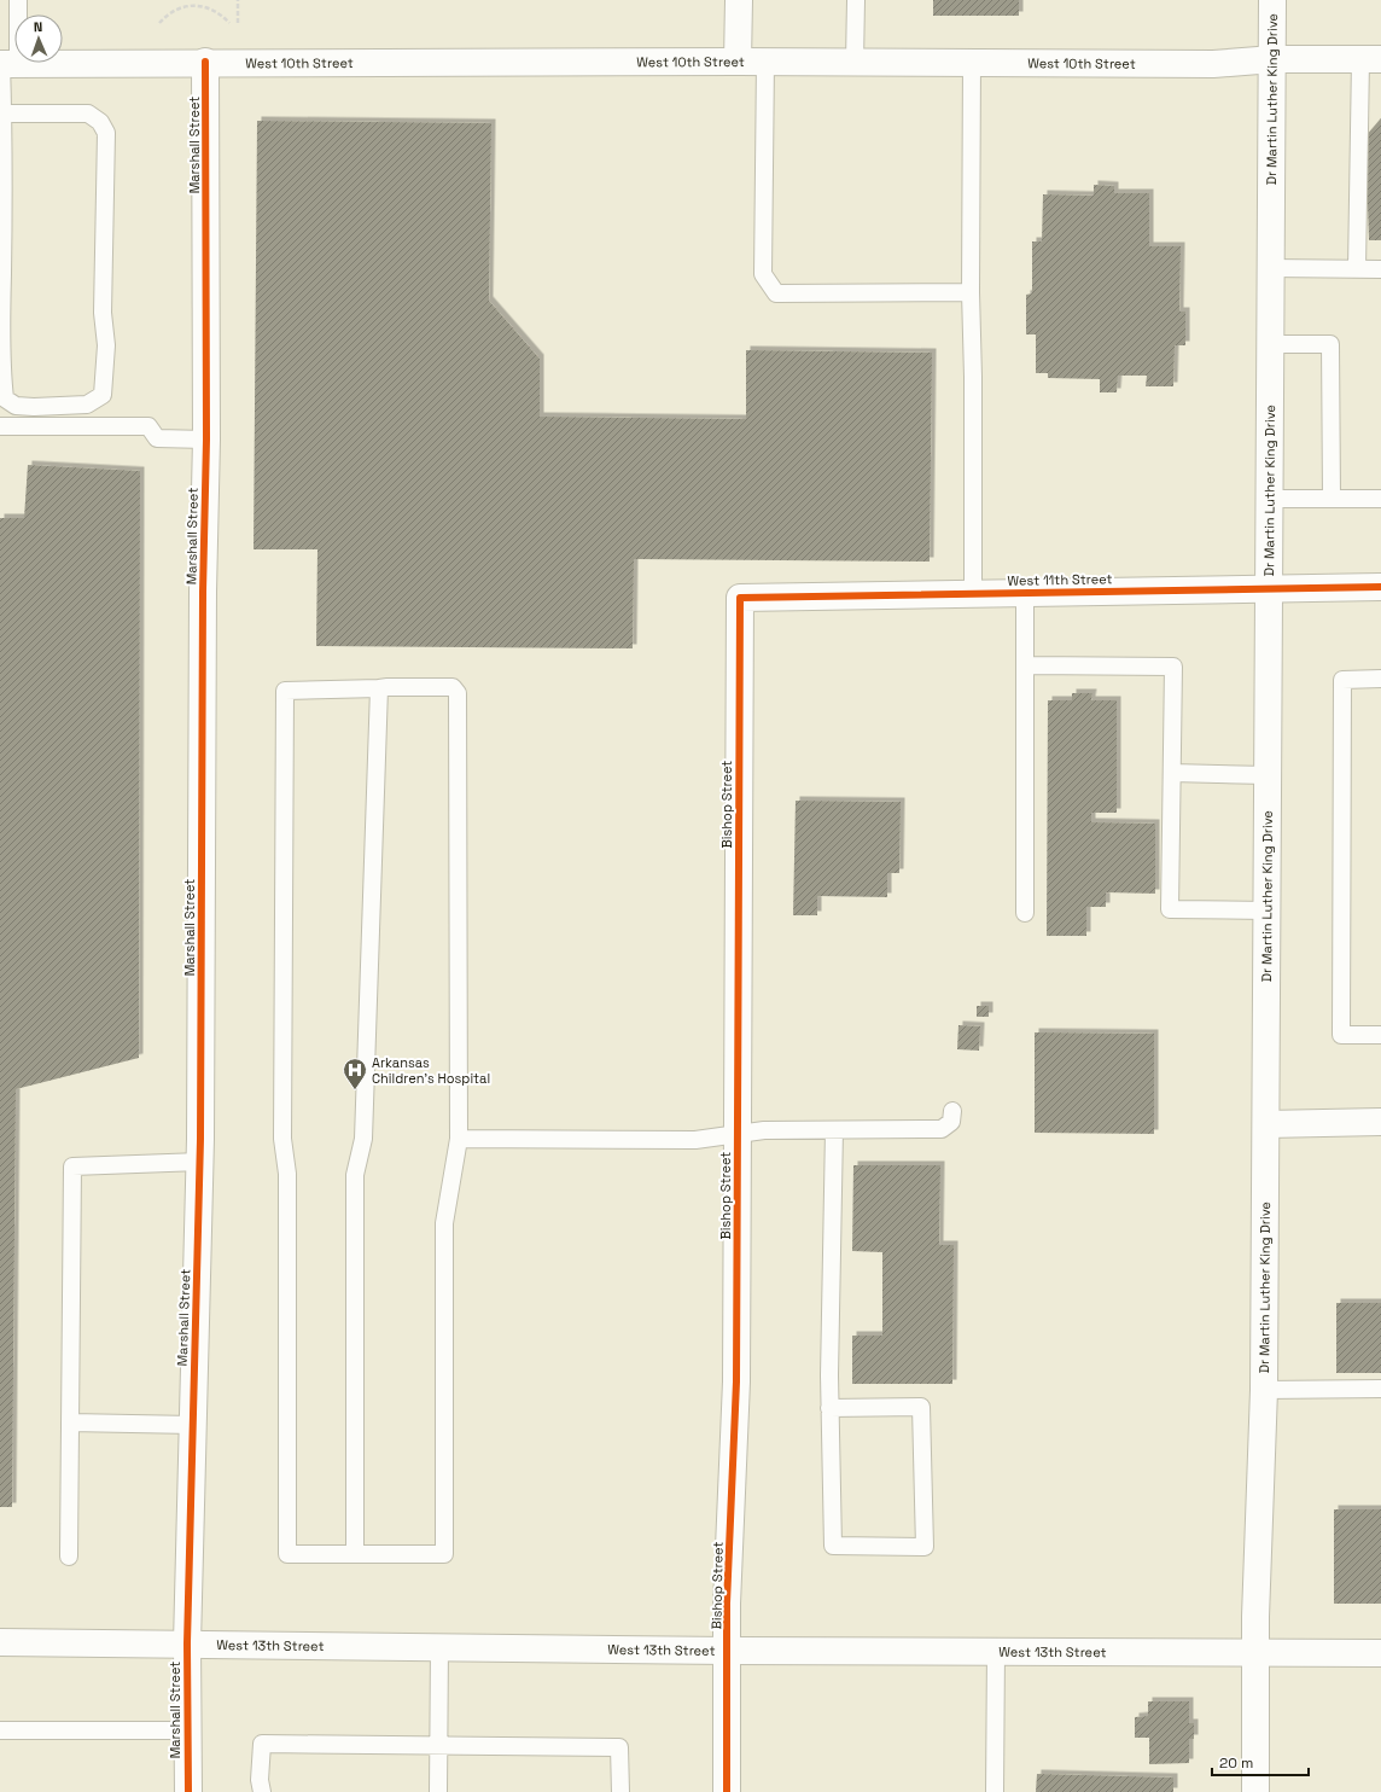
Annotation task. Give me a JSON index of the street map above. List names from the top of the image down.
{
  "streets": {
    "street": [
      "West 10th Street",
      "Dr Martin Luther King Drive",
      "Marshall Street",
      "West 11th Street",
      "Bishop Street",
      "West 13th Street"
    ]
  },
  "crossings": [
    ["West 10th Street", "Dr Martin Luther King Drive"],
    ["West 10th Street", "Marshall Street"],
    ["Dr Martin Luther King Drive", "West 11th Street"],
    ["Dr Martin Luther King Drive", "West 13th Street"],
    ["Marshall Street", "West 13th Street"],
    ["West 11th Street", "Bishop Street"],
    ["Bishop Street", "West 13th Street"]
  ],
  "places": {
    "hospital": ["Arkansas Children's Hospital"]
  },
  "scale_bar": "20 m",
  "north": "top"
}
